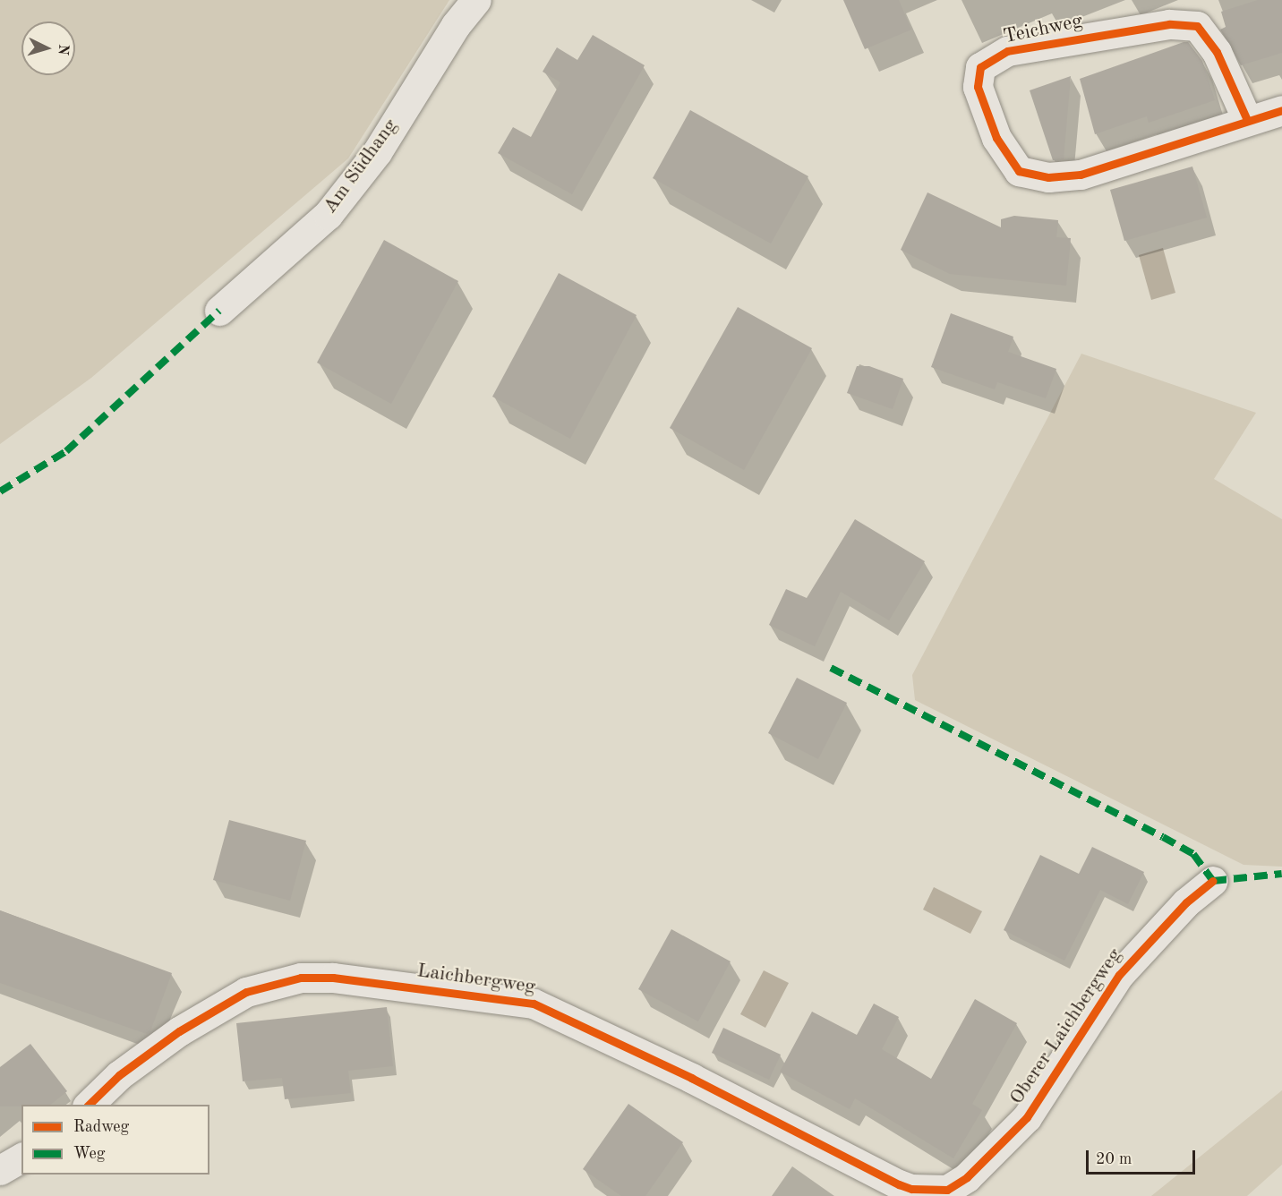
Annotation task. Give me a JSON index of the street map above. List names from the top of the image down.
{
  "streets": {
    "street": [
      "Teichweg",
      "Am Südhang",
      "Laichbergweg",
      "Oberer Laichbergweg"
    ]
  },
  "crossings": [
    ["Laichbergweg", "Oberer Laichbergweg"]
  ],
  "legend": ["Radweg", "Weg"],
  "scale_bar": "20 m",
  "north": "right"
}
